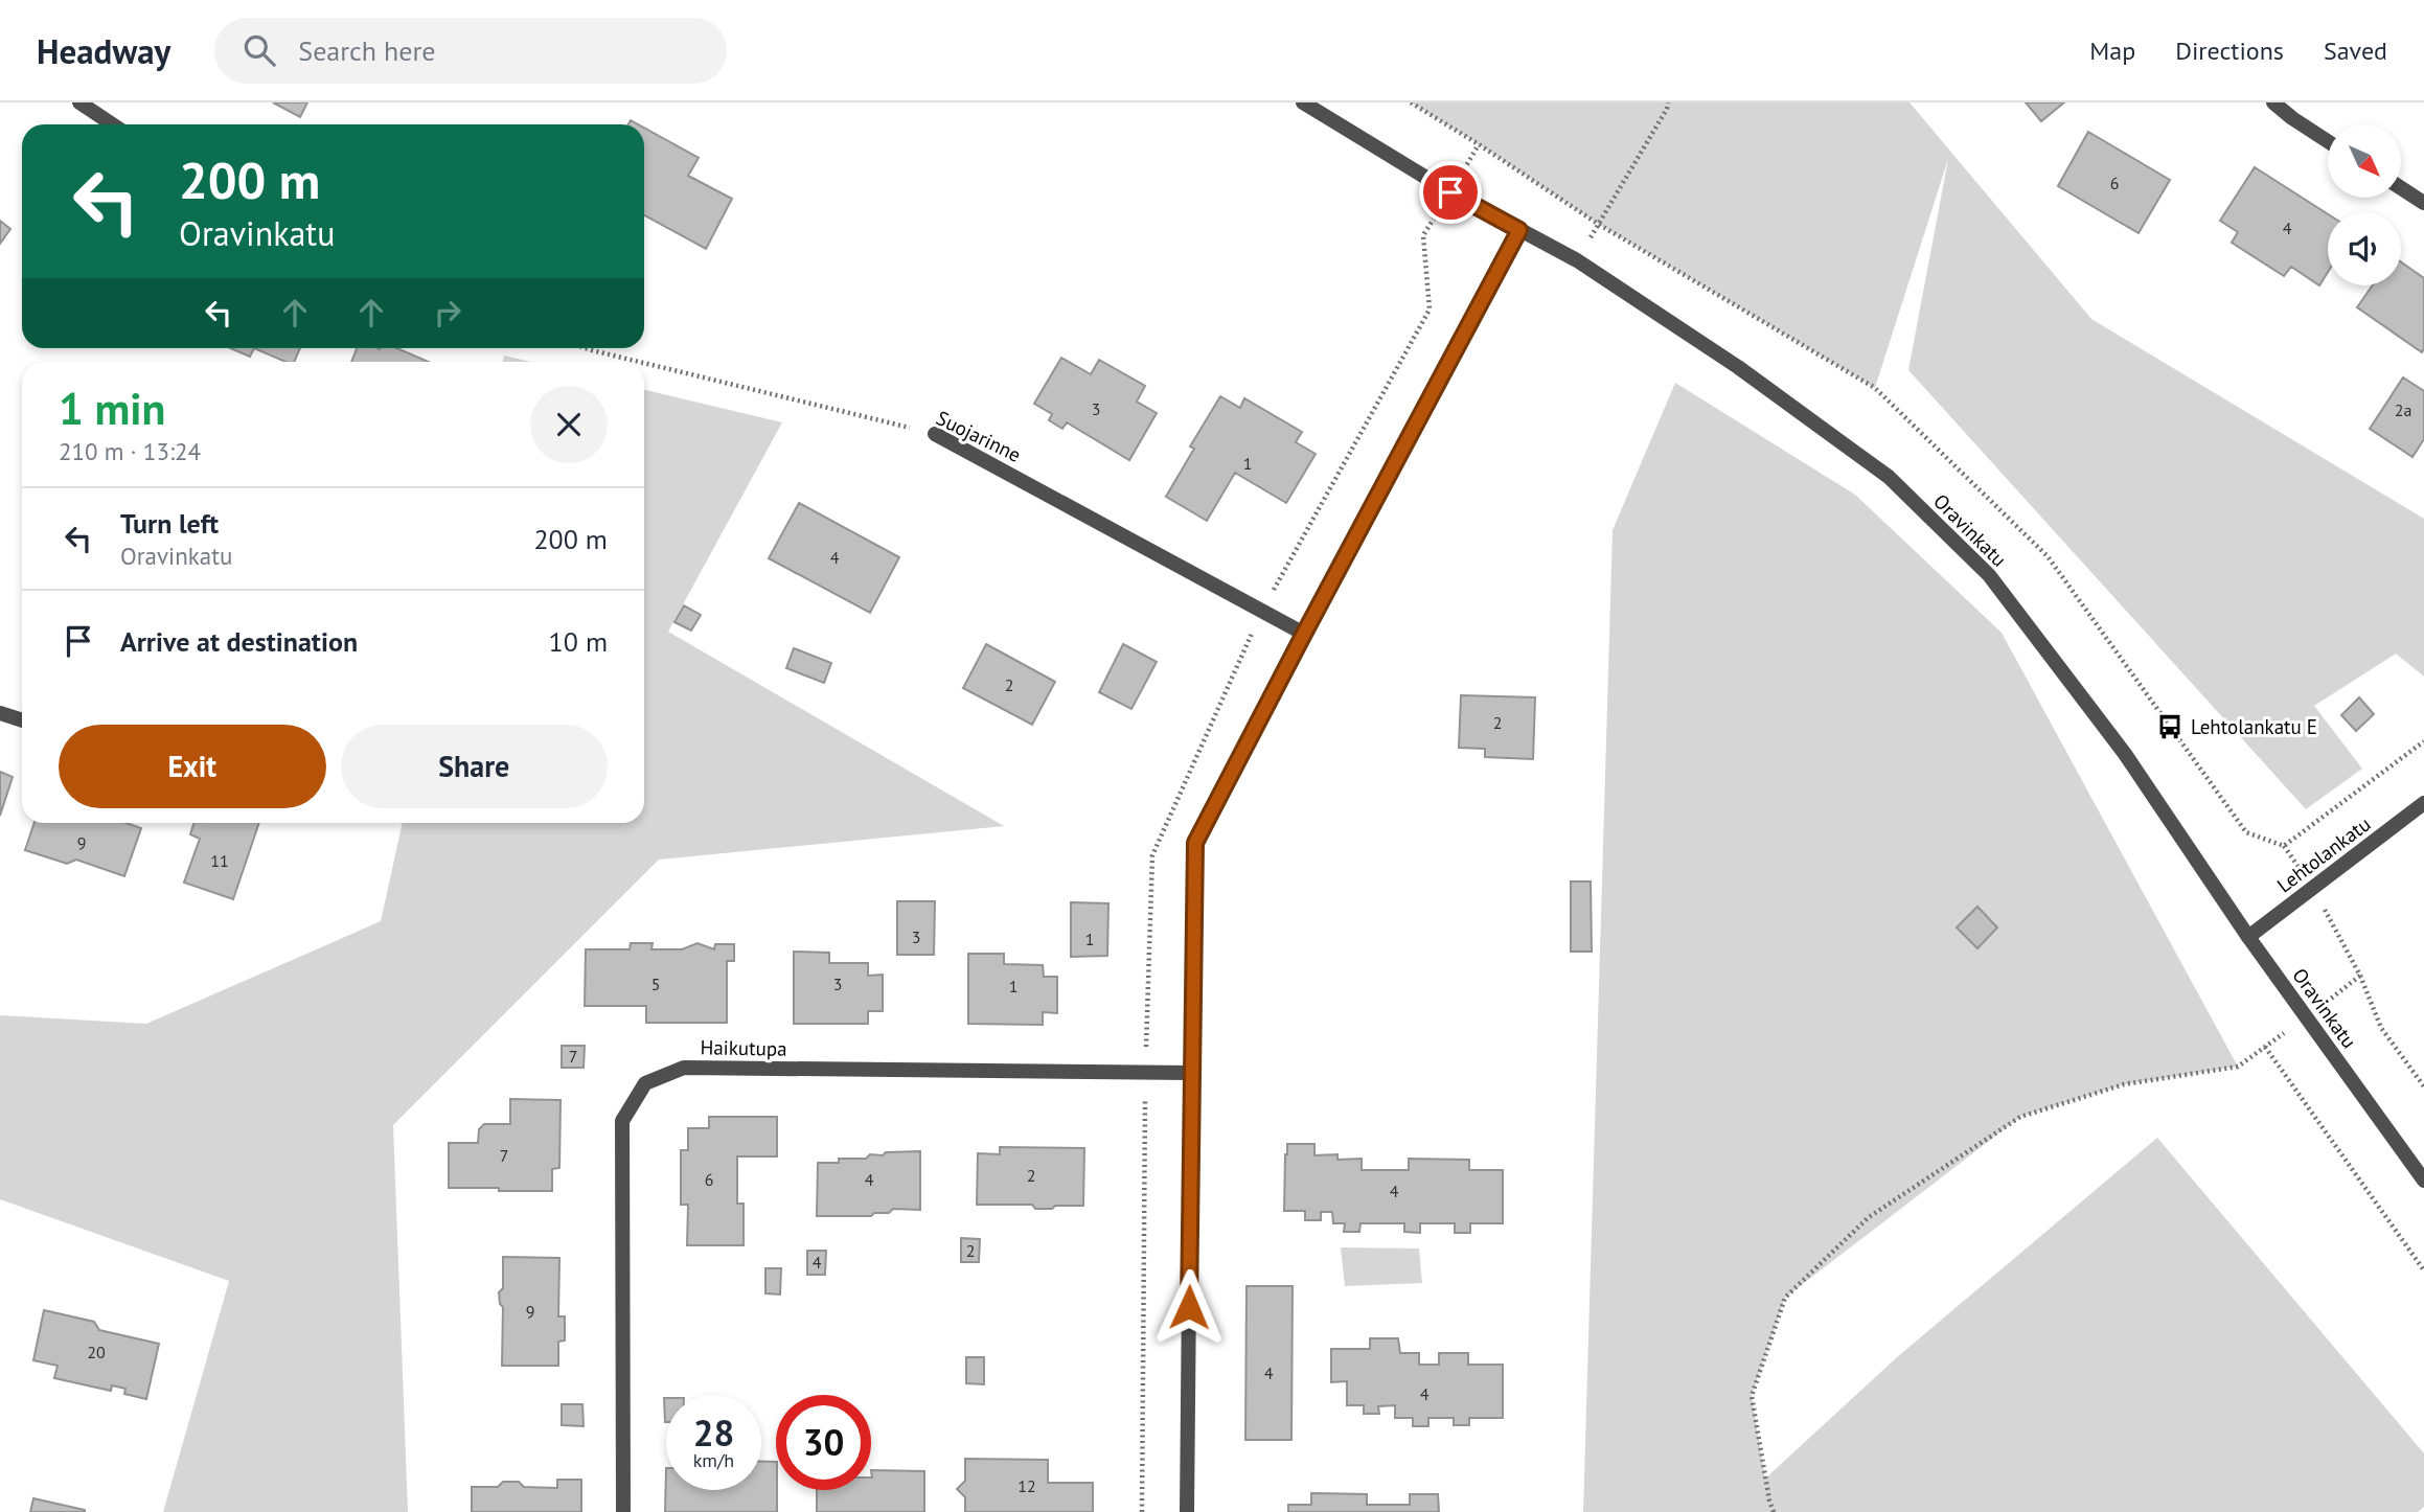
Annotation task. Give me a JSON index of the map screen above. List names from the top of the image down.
{
  "streets": {
    "street": [
      "Suojarinne",
      "Oravinkatu",
      "Lehtolankatu",
      "Haikutupa"
    ]
  },
  "crossings": [
    ["Oravinkatu", "Lehtolankatu"]
  ],
  "places": {
    "bus stop": ["Lehtolankatu E"]
  },
  "house_numbers": [
    "6",
    "4",
    "3",
    "2a",
    "1",
    "4",
    "2",
    "2",
    "9",
    "11",
    "3",
    "1",
    "5",
    "3",
    "1",
    "7",
    "7",
    "2",
    "6",
    "4",
    "4",
    "2",
    "4",
    "9",
    "20",
    "4",
    "4",
    "12"
  ],
  "north": "bottom right",
  "page": {
    "header": "Headway",
    "search": "Search here",
    "nav": ["Map", "Directions", "Saved"],
    "turn": ["200 m", "Oravinkatu"],
    "heading": ["1 min", "210 m · 13:24"],
    "list": [
      {
        "name": "Turn left",
        "note": "Oravinkatu",
        "value": "200 m"
      },
      {
        "name": "Arrive at destination",
        "value": "10 m"
      }
    ],
    "buttons": ["Exit", "Share"],
    "speed": "28 km/h",
    "limit": "30"
  }
}
